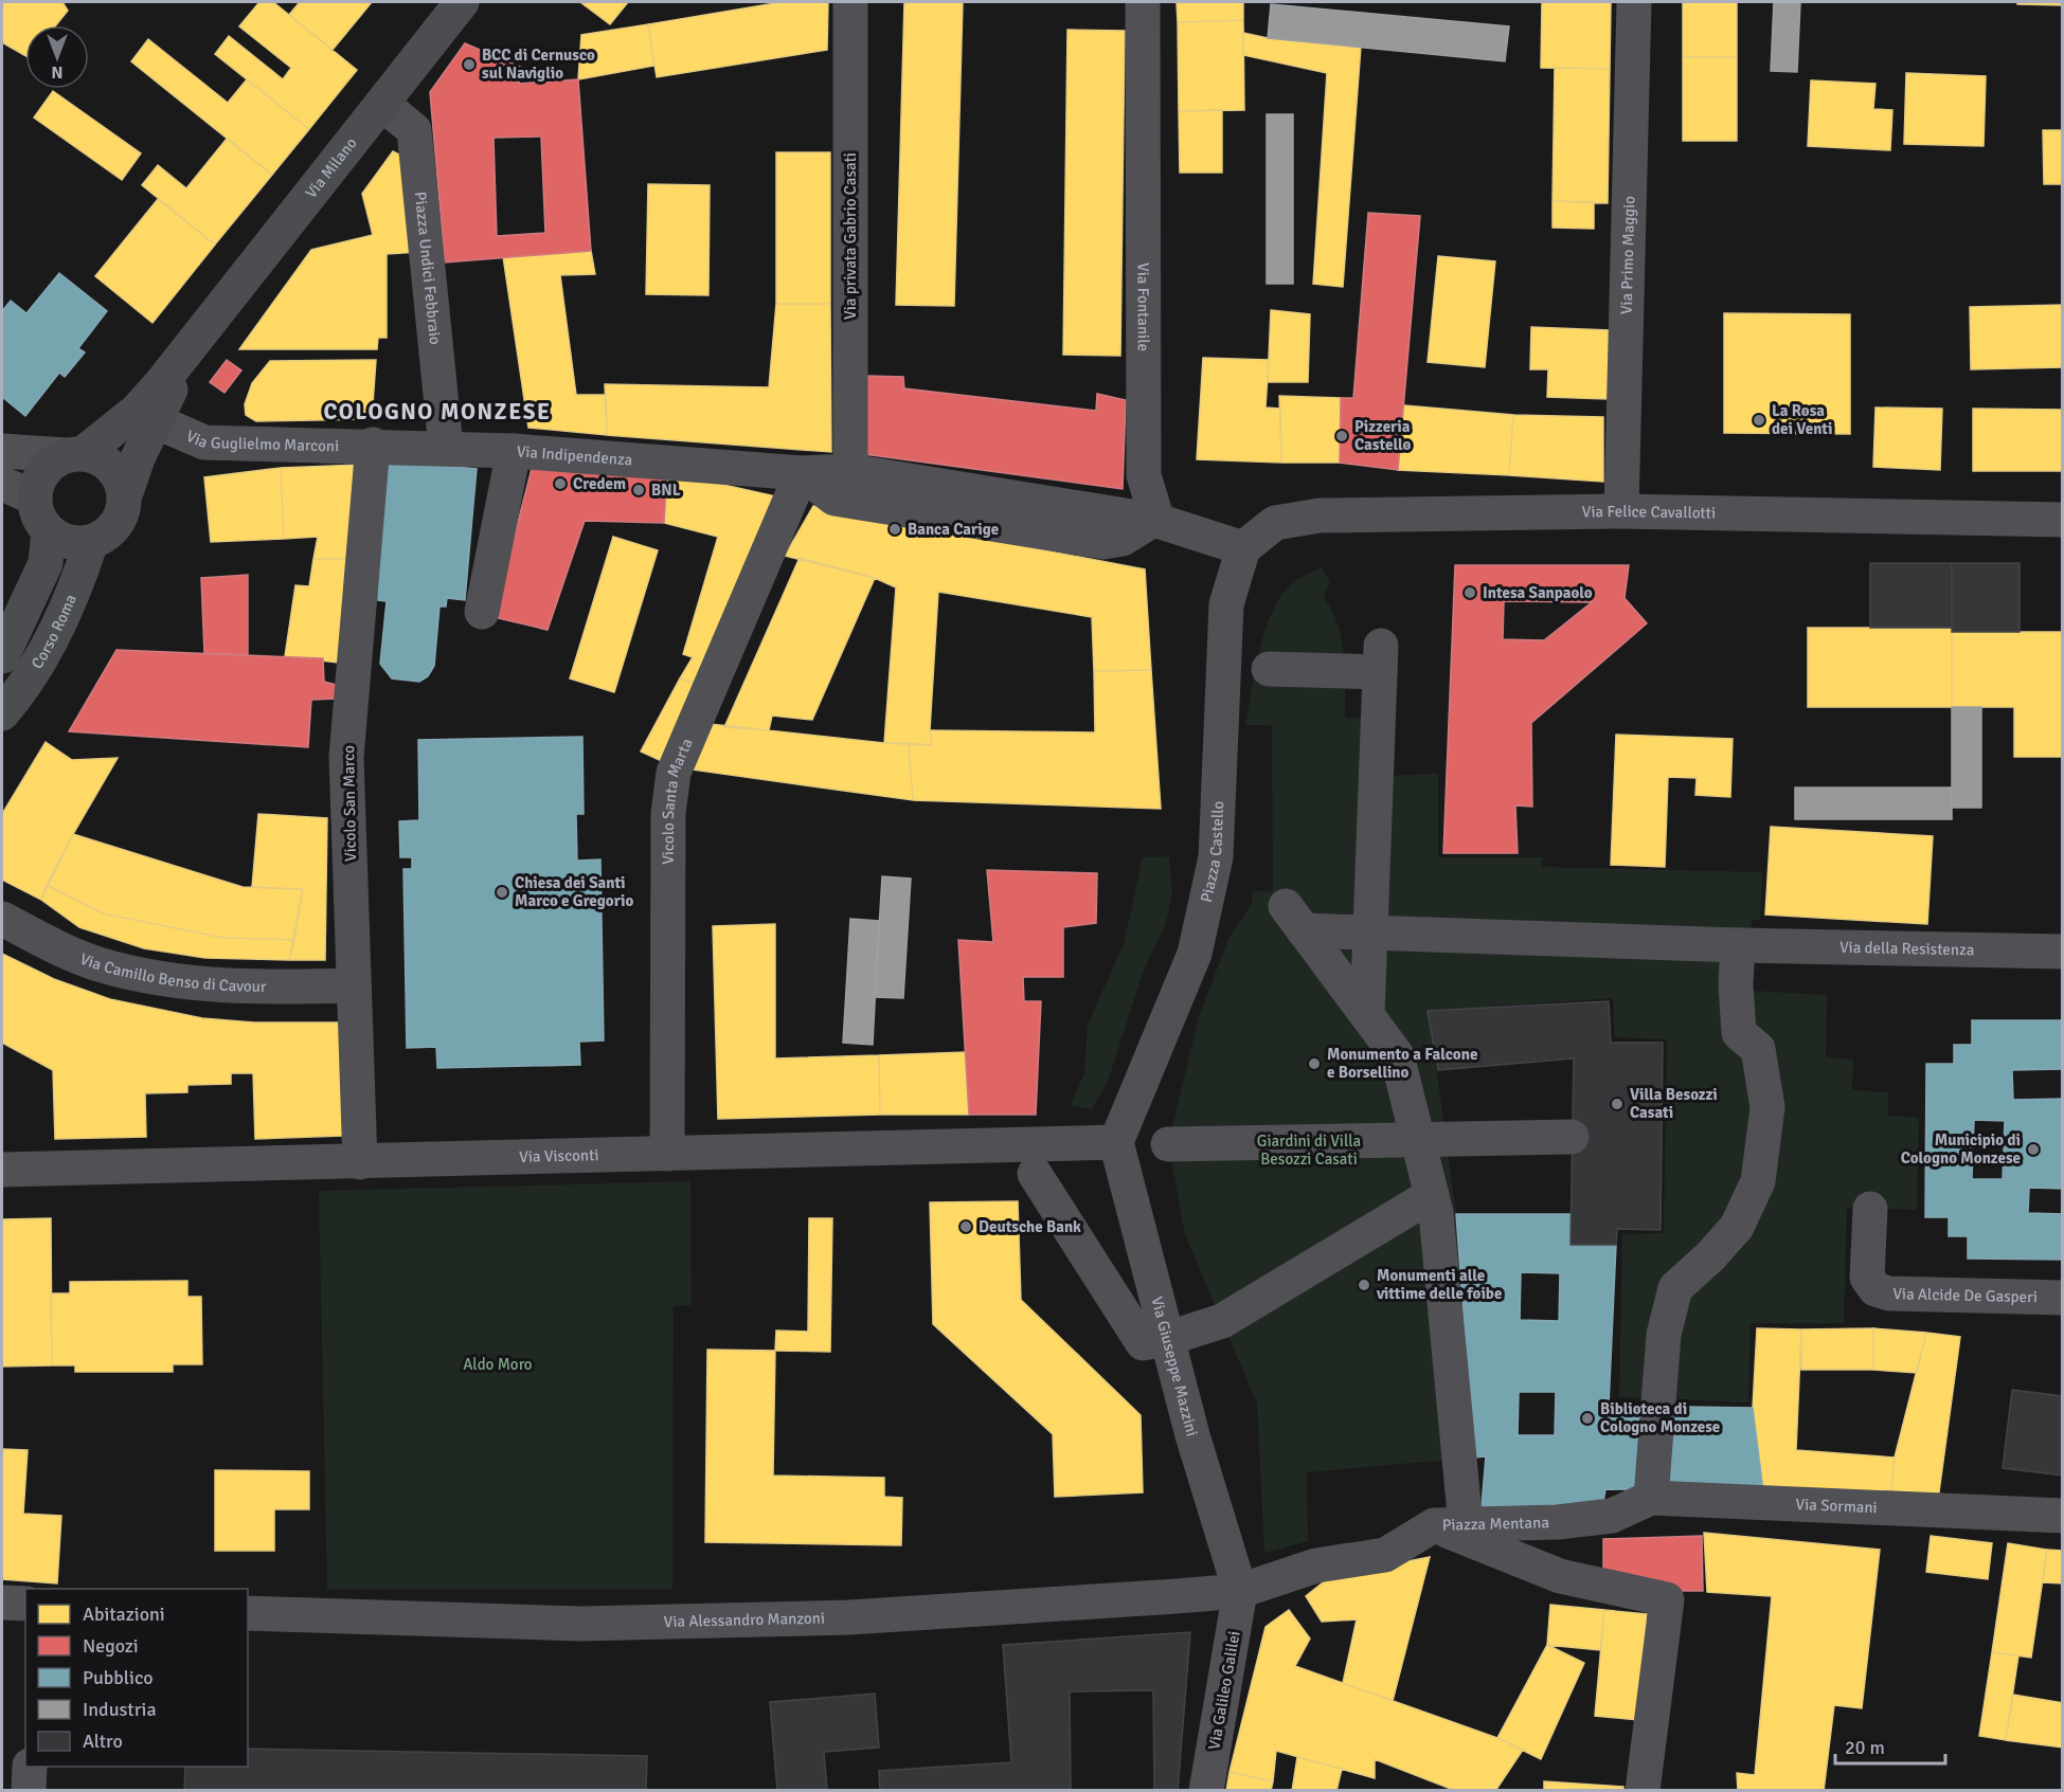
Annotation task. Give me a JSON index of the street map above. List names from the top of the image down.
{
  "streets": {
    "main road": ["Via Milano", "Corso Roma"],
    "street": [
      "Via privata Gabrio Casati",
      "Via Primo Maggio",
      "Piazza Undici Febbraio",
      "Via Fontanile",
      "Via Guglielmo Marconi",
      "Via Indipendenza",
      "Via Felice Cavallotti",
      "Vicolo Santa Marta",
      "Vicolo San Marco",
      "Piazza Castello",
      "Via della Resistenza",
      "Via Camillo Benso di Cavour",
      "Via Visconti",
      "Via Alcide De Gasperi",
      "Via Giuseppe Mazzini",
      "Via Sormani",
      "Piazza Mentana",
      "Via Alessandro Manzoni",
      "Via Galileo Galilei"
    ]
  },
  "crossings": [
    ["Via Milano", "Piazza Undici Febbraio"],
    ["Via Milano", "Via Guglielmo Marconi"],
    ["Via Milano", "Corso Roma"],
    ["Via privata Gabrio Casati", "Via Indipendenza"],
    ["Via Primo Maggio", "Via Felice Cavallotti"],
    ["Via Fontanile", "Via Indipendenza"],
    ["Via Guglielmo Marconi", "Vicolo San Marco"],
    ["Via Indipendenza", "Vicolo Santa Marta"],
    ["Via Felice Cavallotti", "Piazza Castello"],
    ["Vicolo Santa Marta", "Via Visconti"],
    ["Vicolo San Marco", "Via Camillo Benso di Cavour"],
    ["Vicolo San Marco", "Via Visconti"],
    ["Piazza Castello", "Via Visconti"],
    ["Piazza Castello", "Via Giuseppe Mazzini"],
    ["Via Visconti", "Via Giuseppe Mazzini"],
    ["Via Giuseppe Mazzini", "Piazza Mentana"],
    ["Via Giuseppe Mazzini", "Via Alessandro Manzoni"],
    ["Via Giuseppe Mazzini", "Via Galileo Galilei"],
    ["Via Sormani", "Piazza Mentana"],
    ["Piazza Mentana", "Via Alessandro Manzoni"],
    ["Piazza Mentana", "Via Galileo Galilei"],
    ["Via Alessandro Manzoni", "Via Galileo Galilei"]
  ],
  "districts": ["COLOGNO MONZESE"],
  "parks": ["Giardini di Villa Besozzi Casati", "Aldo Moro"],
  "places": [
    "BCC di Cernusco sul Naviglio",
    "La Rosa dei Venti",
    "Pizzeria Castello",
    "Credem",
    "BNL",
    "Banca Carige",
    "Intesa Sanpaolo",
    "Chiesa dei Santi Marco e Gregorio",
    "Monumento a Falcone e Borsellino",
    "Villa Besozzi Casati",
    "Municipio di Cologno Monzese",
    "Deutsche Bank",
    "Monumenti alle vittime delle foibe",
    "Biblioteca di Cologno Monzese"
  ],
  "legend": [
    "Abitazioni",
    "Negozi",
    "Pubblico",
    "Industria",
    "Altro"
  ],
  "scale_bar": "20 m",
  "north": "bottom"
}
